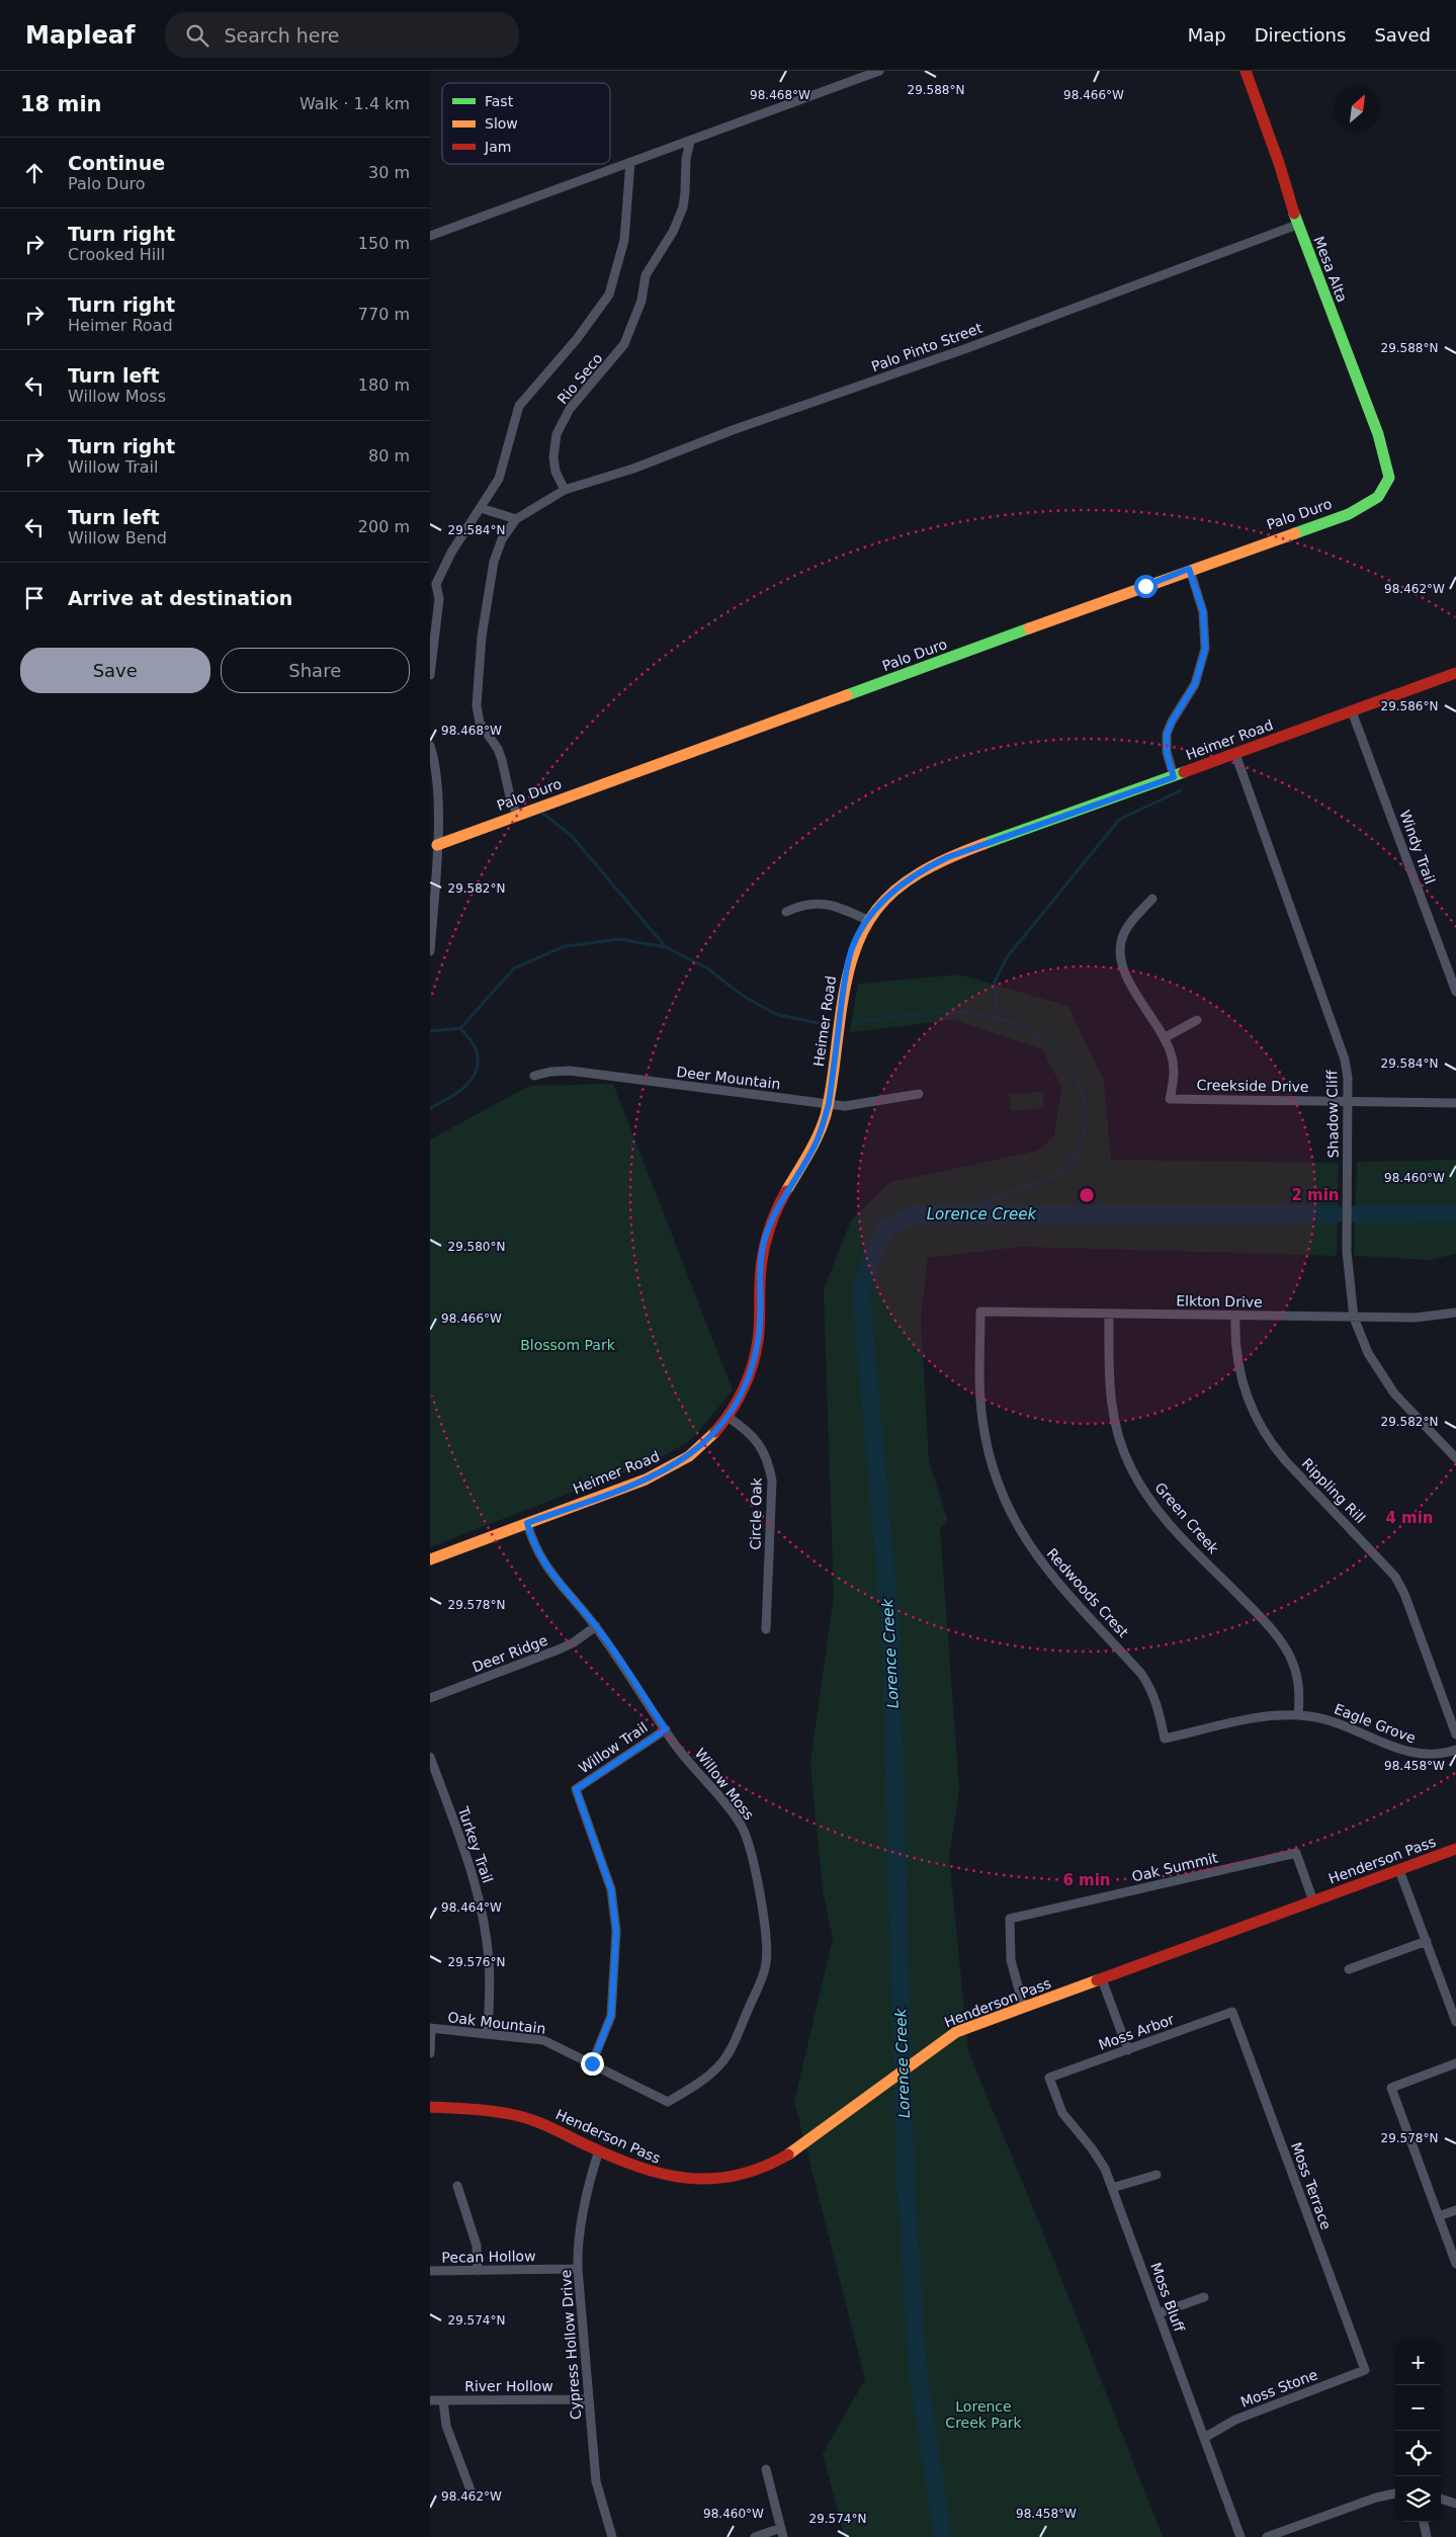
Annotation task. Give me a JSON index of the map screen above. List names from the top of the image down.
{
  "streets": {
    "street": [
      "Mesa Alta",
      "Palo Pinto Street",
      "Rio Seco",
      "Palo Duro",
      "Heimer Road",
      "Windy Trail",
      "Deer Mountain",
      "Creekside Drive",
      "Shadow Cliff",
      "Elkton Drive",
      "Rippling Rill",
      "Circle Oak",
      "Green Creek",
      "Redwoods Crest",
      "Deer Ridge",
      "Eagle Grove",
      "Willow Trail",
      "Willow Moss",
      "Turkey Trail",
      "Henderson Pass",
      "Oak Summit",
      "Oak Mountain",
      "Moss Arbor",
      "Moss Terrace",
      "Pecan Hollow",
      "Moss Bluff",
      "Cypress Hollow Drive",
      "River Hollow",
      "Moss Stone"
    ]
  },
  "crossings": [
    ["Mesa Alta", "Palo Pinto Street"],
    ["Mesa Alta", "Palo Duro"],
    ["Palo Pinto Street", "Rio Seco"],
    ["Heimer Road", "Windy Trail"],
    ["Heimer Road", "Deer Mountain"],
    ["Heimer Road", "Shadow Cliff"],
    ["Heimer Road", "Circle Oak"],
    ["Heimer Road", "Willow Moss"],
    ["Creekside Drive", "Shadow Cliff"],
    ["Shadow Cliff", "Elkton Drive"],
    ["Elkton Drive", "Rippling Rill"],
    ["Elkton Drive", "Green Creek"],
    ["Elkton Drive", "Redwoods Crest"],
    ["Green Creek", "Eagle Grove"],
    ["Redwoods Crest", "Eagle Grove"],
    ["Deer Ridge", "Willow Moss"],
    ["Willow Trail", "Willow Moss"],
    ["Willow Trail", "Oak Mountain"],
    ["Willow Moss", "Oak Mountain"],
    ["Turkey Trail", "Oak Mountain"],
    ["Henderson Pass", "Oak Summit"],
    ["Henderson Pass", "Cypress Hollow Drive"],
    ["Moss Arbor", "Moss Terrace"],
    ["Moss Arbor", "Moss Bluff"],
    ["Moss Terrace", "Moss Stone"],
    ["Pecan Hollow", "Cypress Hollow Drive"],
    ["Moss Bluff", "Moss Stone"],
    ["Cypress Hollow Drive", "River Hollow"]
  ],
  "water": ["Lorence Creek"],
  "parks": ["Blossom Park", "Lorence Creek Park"],
  "legend": ["Fast", "Slow", "Jam"],
  "north": "top right",
  "page": {
    "header": "Mapleaf",
    "search": "Search here",
    "nav": ["Map", "Directions", "Saved"],
    "heading": ["18 min", "Walk · 1.4 km"],
    "list": [
      ["Continue", "Palo Duro", "30 m"],
      ["Turn right", "Crooked Hill", "150 m"],
      ["Turn right", "Heimer Road", "770 m"],
      ["Turn left", "Willow Moss", "180 m"],
      ["Turn right", "Willow Trail", "80 m"],
      ["Turn left", "Willow Bend", "200 m"],
      "Arrive at destination"
    ],
    "buttons": ["Save", "Share"],
    "map_buttons": ["+", "−"]
  },
  "coordinates": [
    "29.588°N",
    "98.468°W",
    "98.466°W",
    "29.584°N",
    "98.462°W",
    "29.586°N",
    "29.582°N",
    "98.460°W",
    "29.580°N",
    "29.578°N",
    "98.458°W",
    "98.464°W",
    "29.576°N",
    "29.574°N"
  ],
  "rings": ["2 min", "4 min", "6 min"]
}
